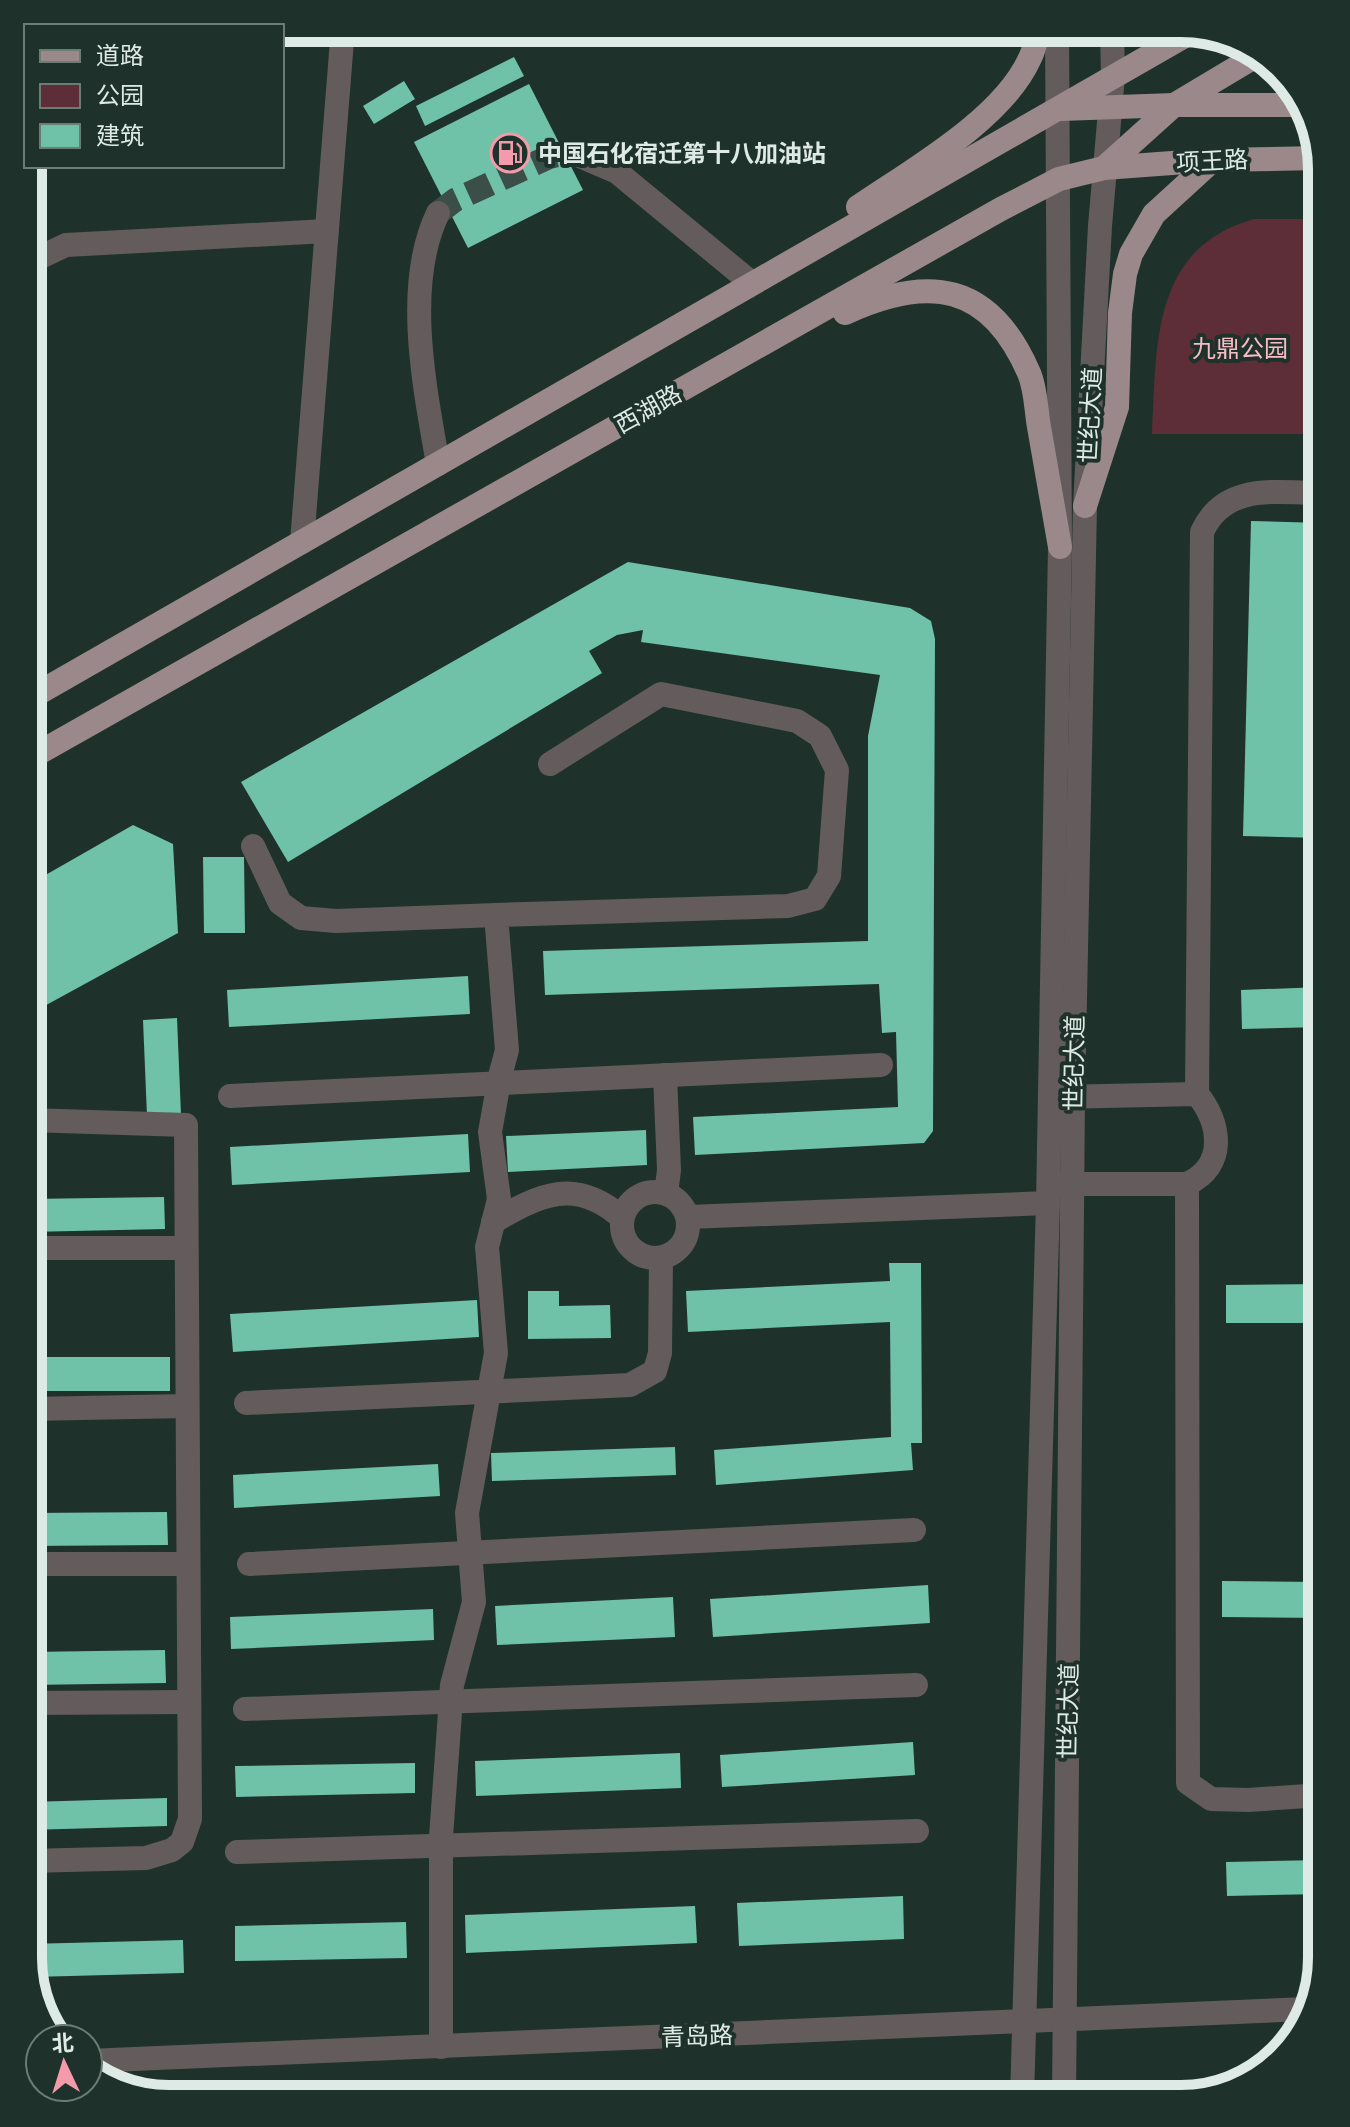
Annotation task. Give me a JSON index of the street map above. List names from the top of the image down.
{
  "streets": {
    "main road": ["项王路", "西湖路"],
    "street": ["世纪大道", "青岛路"]
  },
  "crossings": [
    ["项王路", "西湖路"],
    ["项王路", "世纪大道"],
    ["西湖路", "世纪大道"],
    ["世纪大道", "青岛路"]
  ],
  "parks": ["九鼎公园"],
  "places": {
    "fuel station": ["中国石化宿迁第十八加油站"]
  },
  "legend": ["道路", "公园", "建筑"],
  "north": "top"
}
